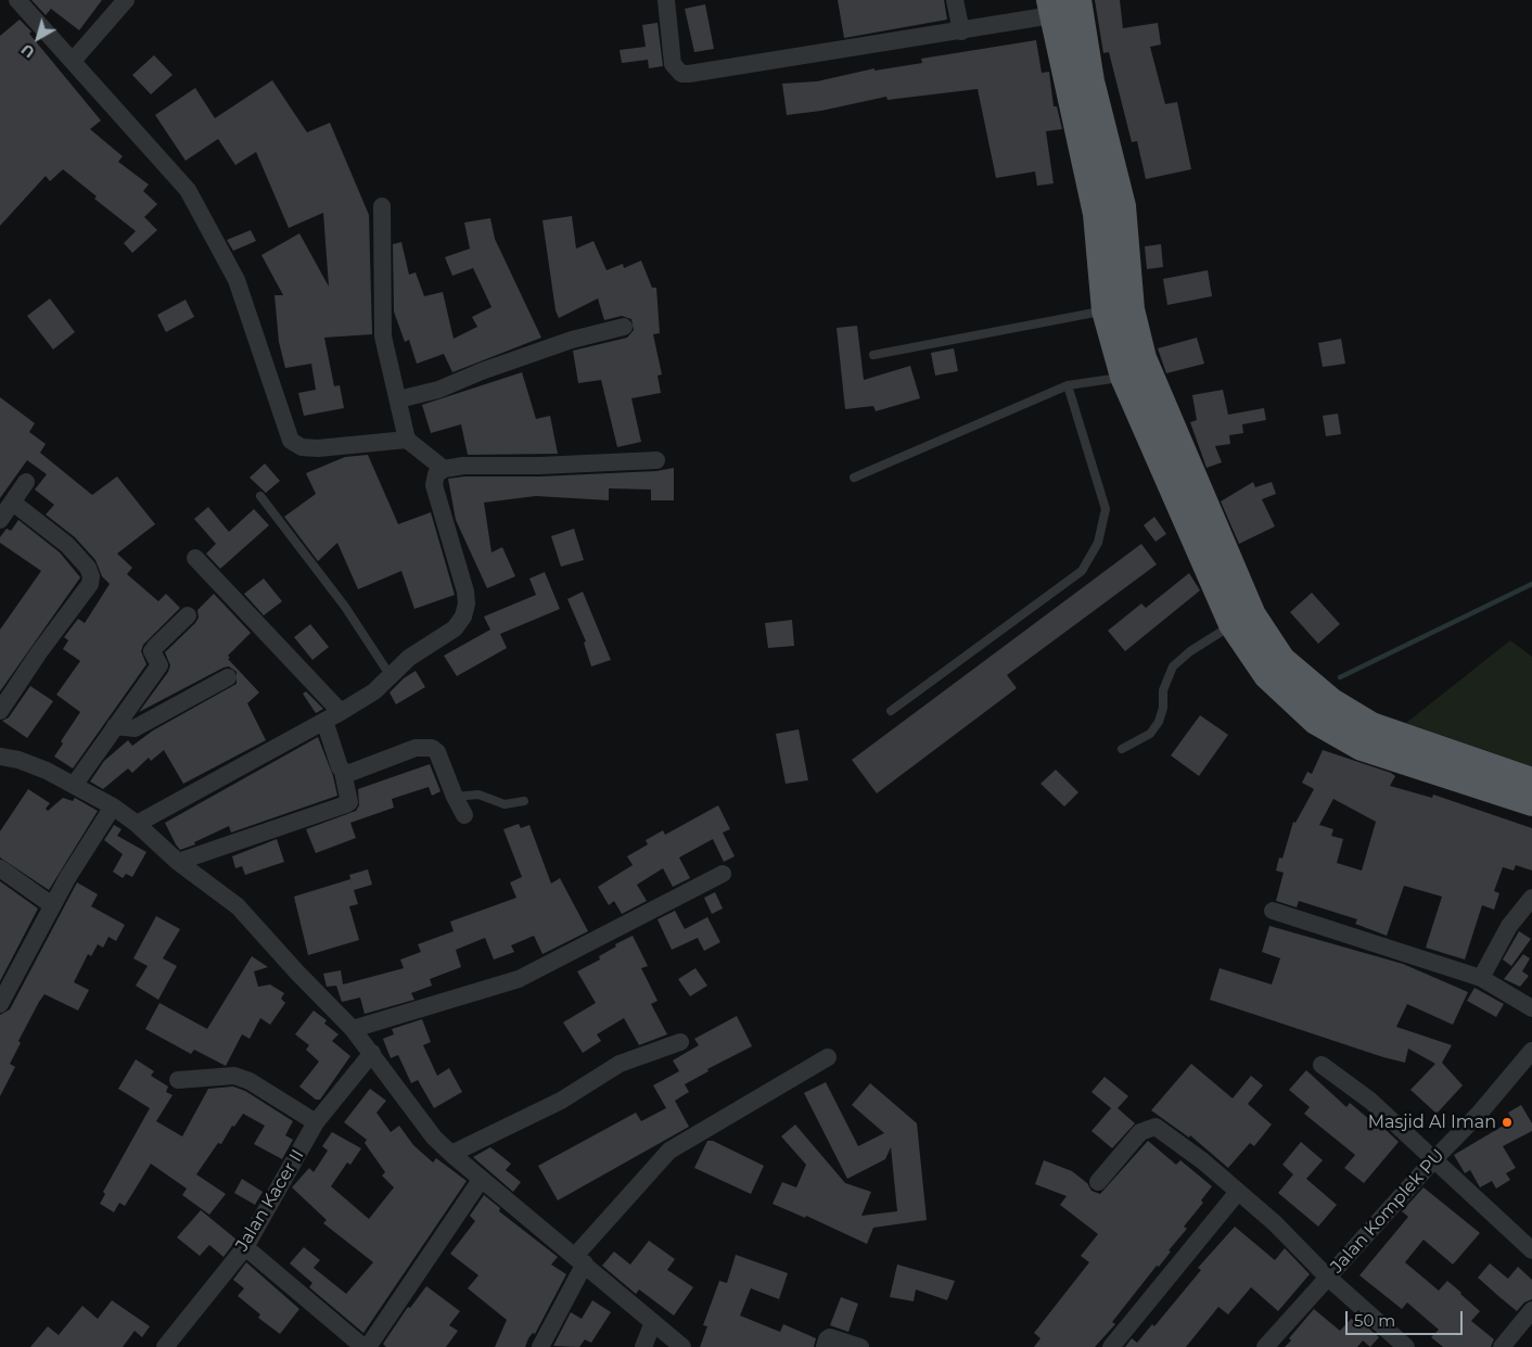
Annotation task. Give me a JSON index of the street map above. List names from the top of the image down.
{
  "streets": {
    "street": ["Jalan Kacer II", "Jalan Komplek PU"]
  },
  "places": ["Masjid Al Iman"],
  "scale_bar": "50 m",
  "north": "bottom left"
}
